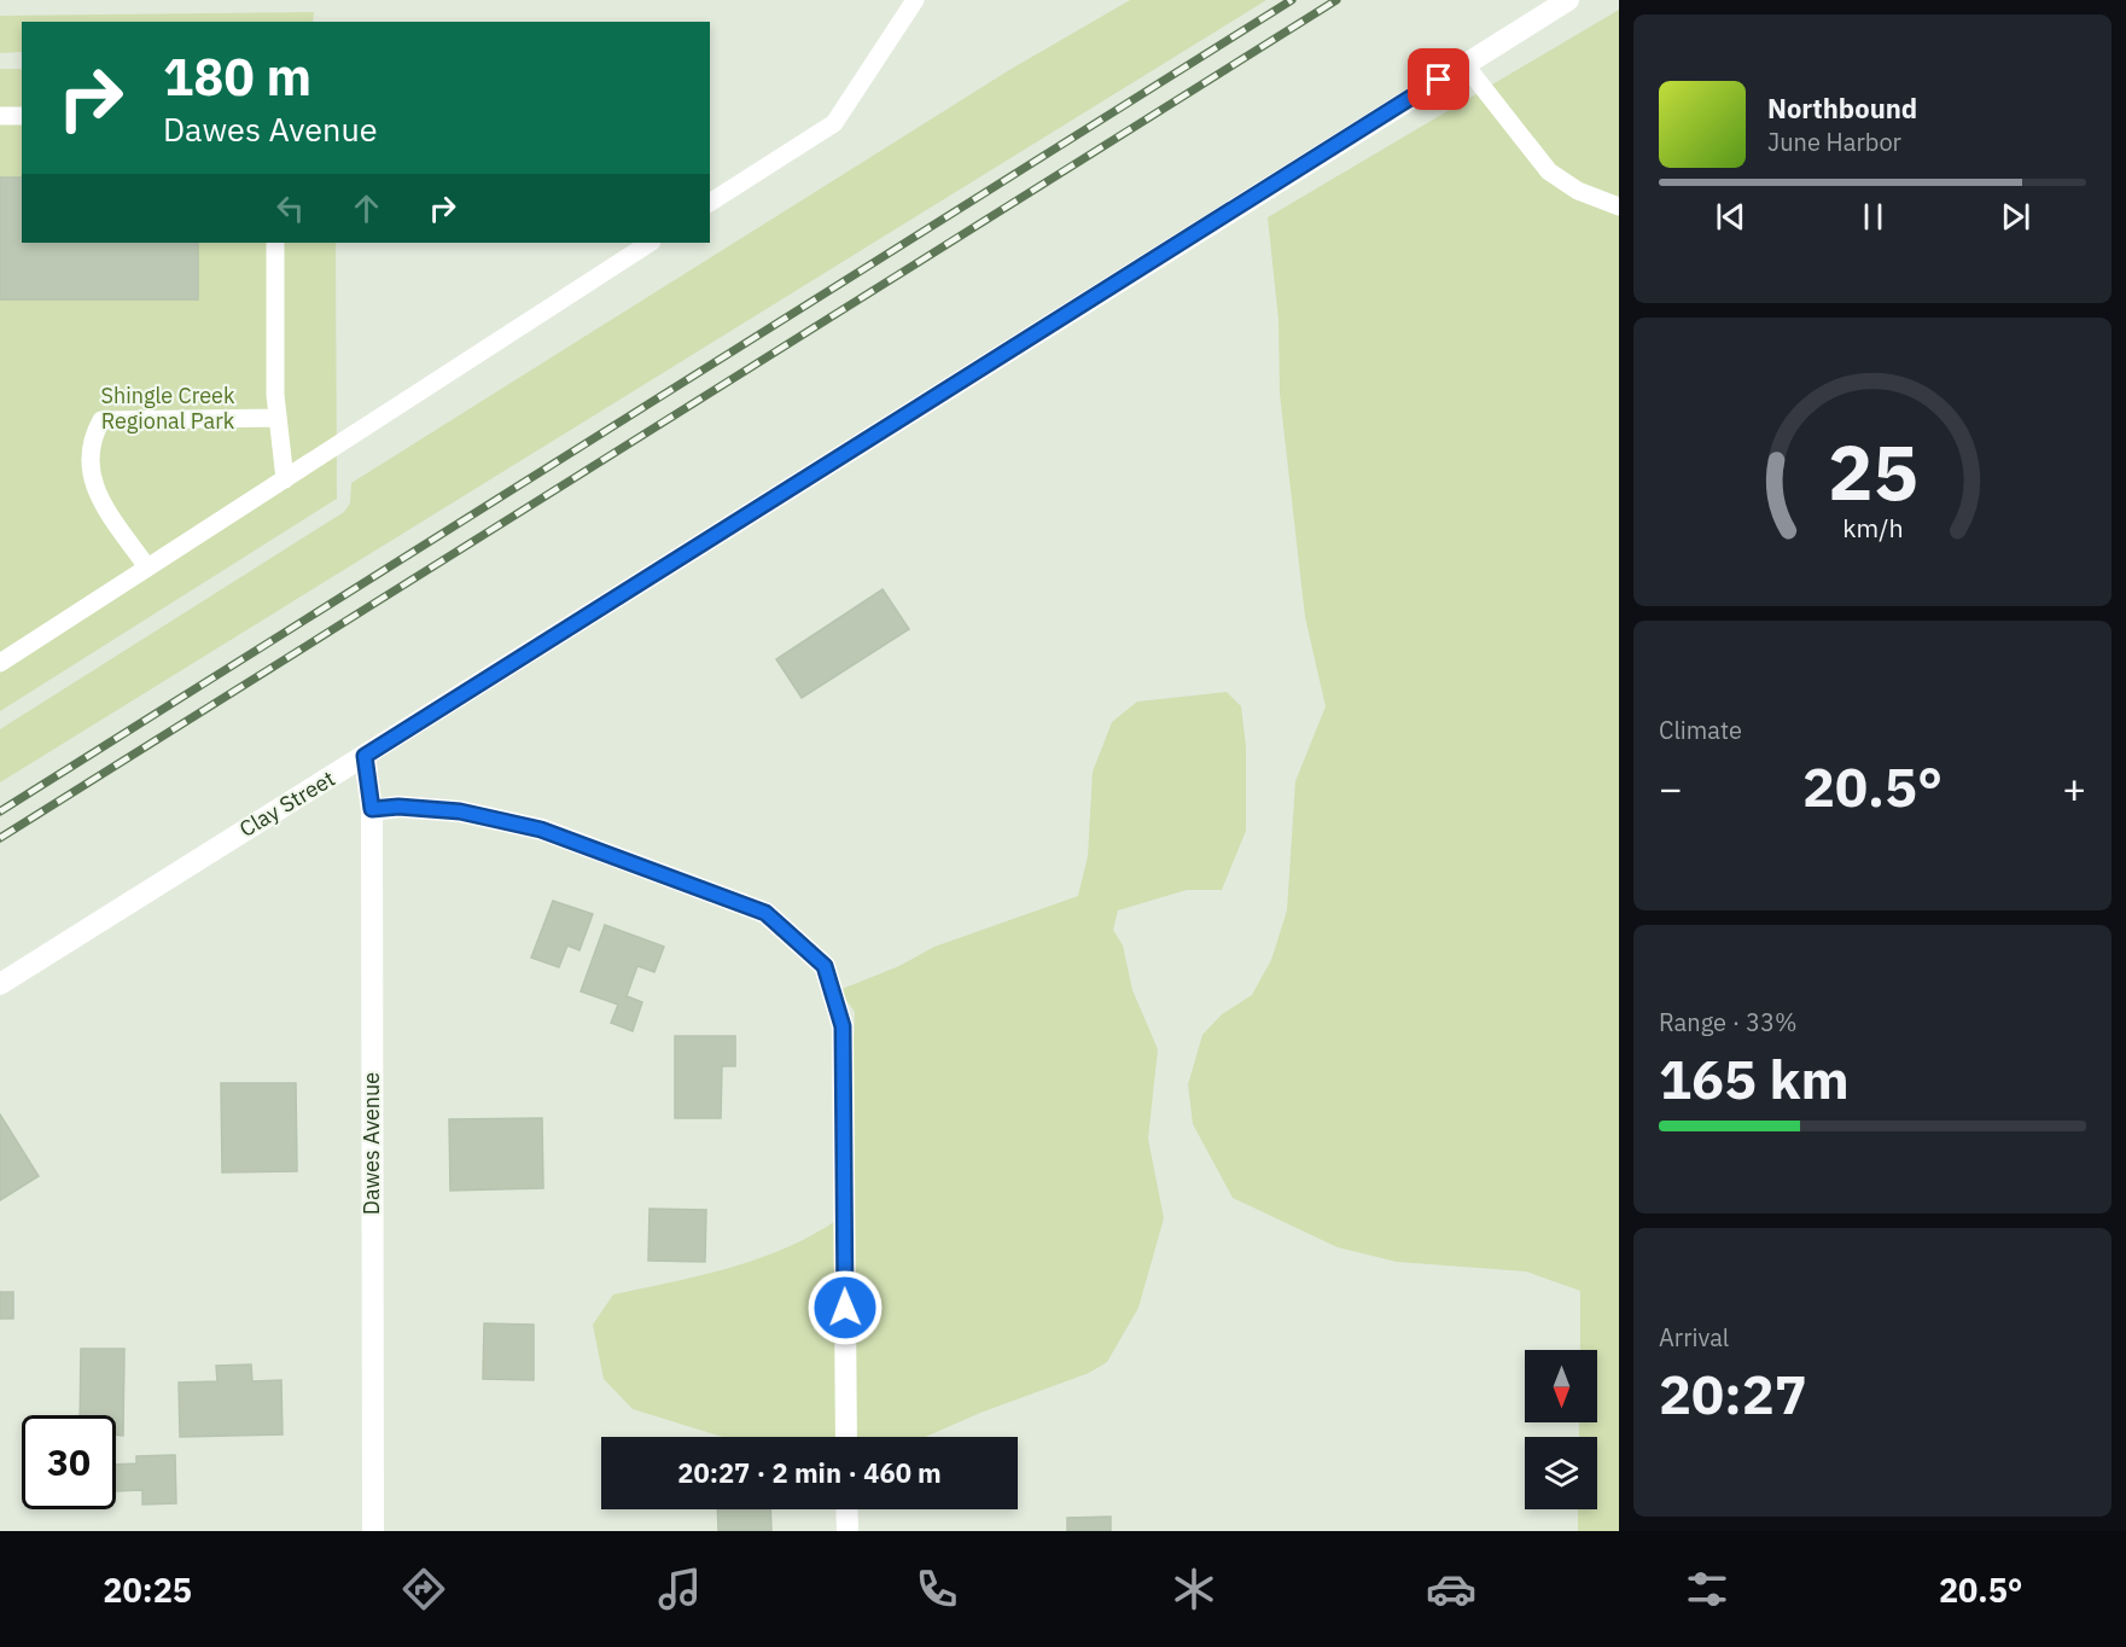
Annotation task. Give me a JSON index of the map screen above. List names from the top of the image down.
{
  "streets": {
    "street": ["Clay Street", "Dawes Avenue"]
  },
  "crossings": [
    ["Clay Street", "Dawes Avenue"]
  ],
  "parks": ["Shingle Creek Regional Park"],
  "north": "bottom",
  "page": {
    "turn": ["180 m", "Dawes Avenue"],
    "song": ["Northbound", "June Harbor"],
    "tile": [
      "Climate",
      ["Range · 33%", "165 km"],
      ["Arrival", "20:27"]
    ],
    "heat": ["−", "20.5°", "+"],
    "limit": "30",
    "trip": "20:27 · 2 min · 460 m",
    "tabs": ["20:25", "20.5°"],
    "gauge": ["25", "km/h"]
  }
}
